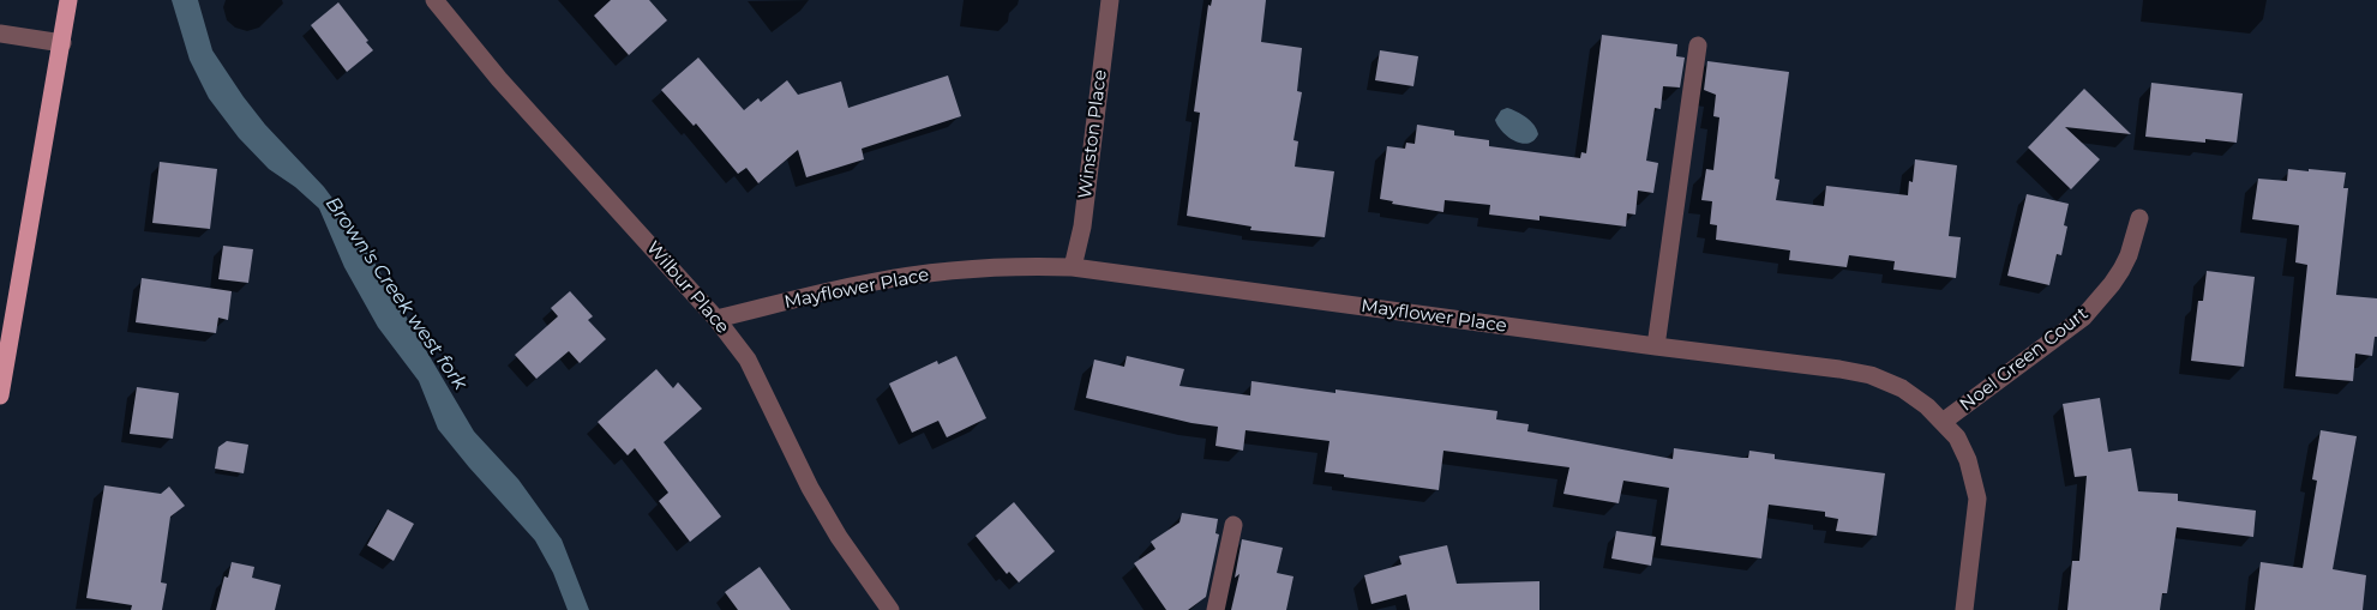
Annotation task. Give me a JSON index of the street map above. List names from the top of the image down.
{
  "streets": {
    "street": [
      "Winston Place",
      "Wilbur Place",
      "Mayflower Place",
      "Noel Green Court"
    ]
  },
  "crossings": [
    ["Winston Place", "Mayflower Place"],
    ["Wilbur Place", "Mayflower Place"],
    ["Mayflower Place", "Noel Green Court"]
  ],
  "water": ["Brown's Creek west fork"]
}
